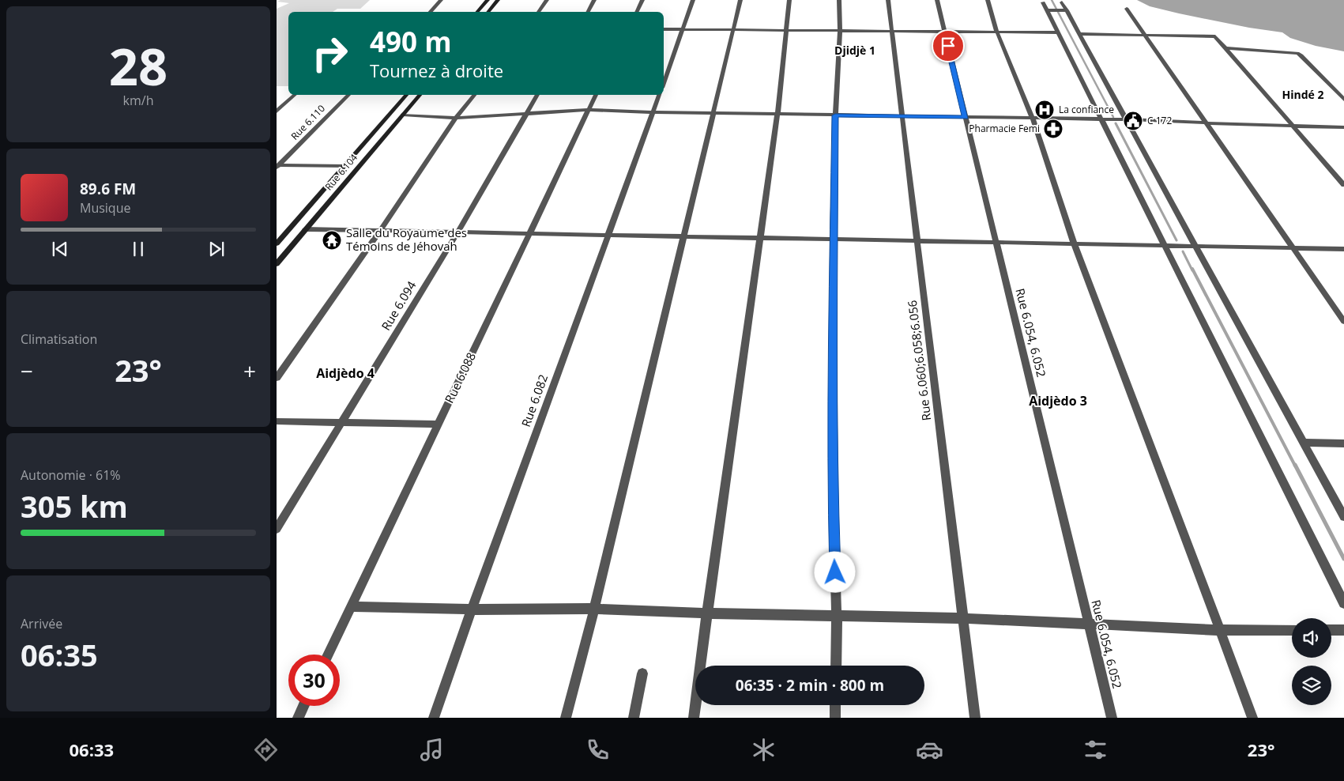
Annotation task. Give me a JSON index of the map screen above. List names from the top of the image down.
{
  "streets": {
    "street": [
      "Rue 6.110",
      "Rue 6.104",
      "Rue 6.094",
      "Rue 6.054, 6.052",
      "Rue 6.060;6.058;6.056",
      "Rue 6.088",
      "Rue 6.082"
    ]
  },
  "districts": [
    "Djidjè 1",
    "Hindé 2",
    "Aidjèdo 4",
    "Aidjèdo 3"
  ],
  "places": {
    "hospital": ["La confiance"],
    "public building": ["C 172"],
    "pharmacy": ["Pharmacie Femi"],
    "temple": ["Salle du Royaume des Témoins de Jéhovah"]
  },
  "page": {
    "tile": [
      ["28", "km/h"],
      "Climatisation",
      ["Autonomie · 61%", "305 km"],
      ["Arrivée", "06:35"]
    ],
    "turn": ["490 m", "Tournez à droite"],
    "song": ["89.6 FM", "Musique"],
    "heat": ["−", "23°", "+"],
    "limit": "30",
    "trip": "06:35 · 2 min · 800 m",
    "tabs": ["06:33", "23°"]
  }
}
